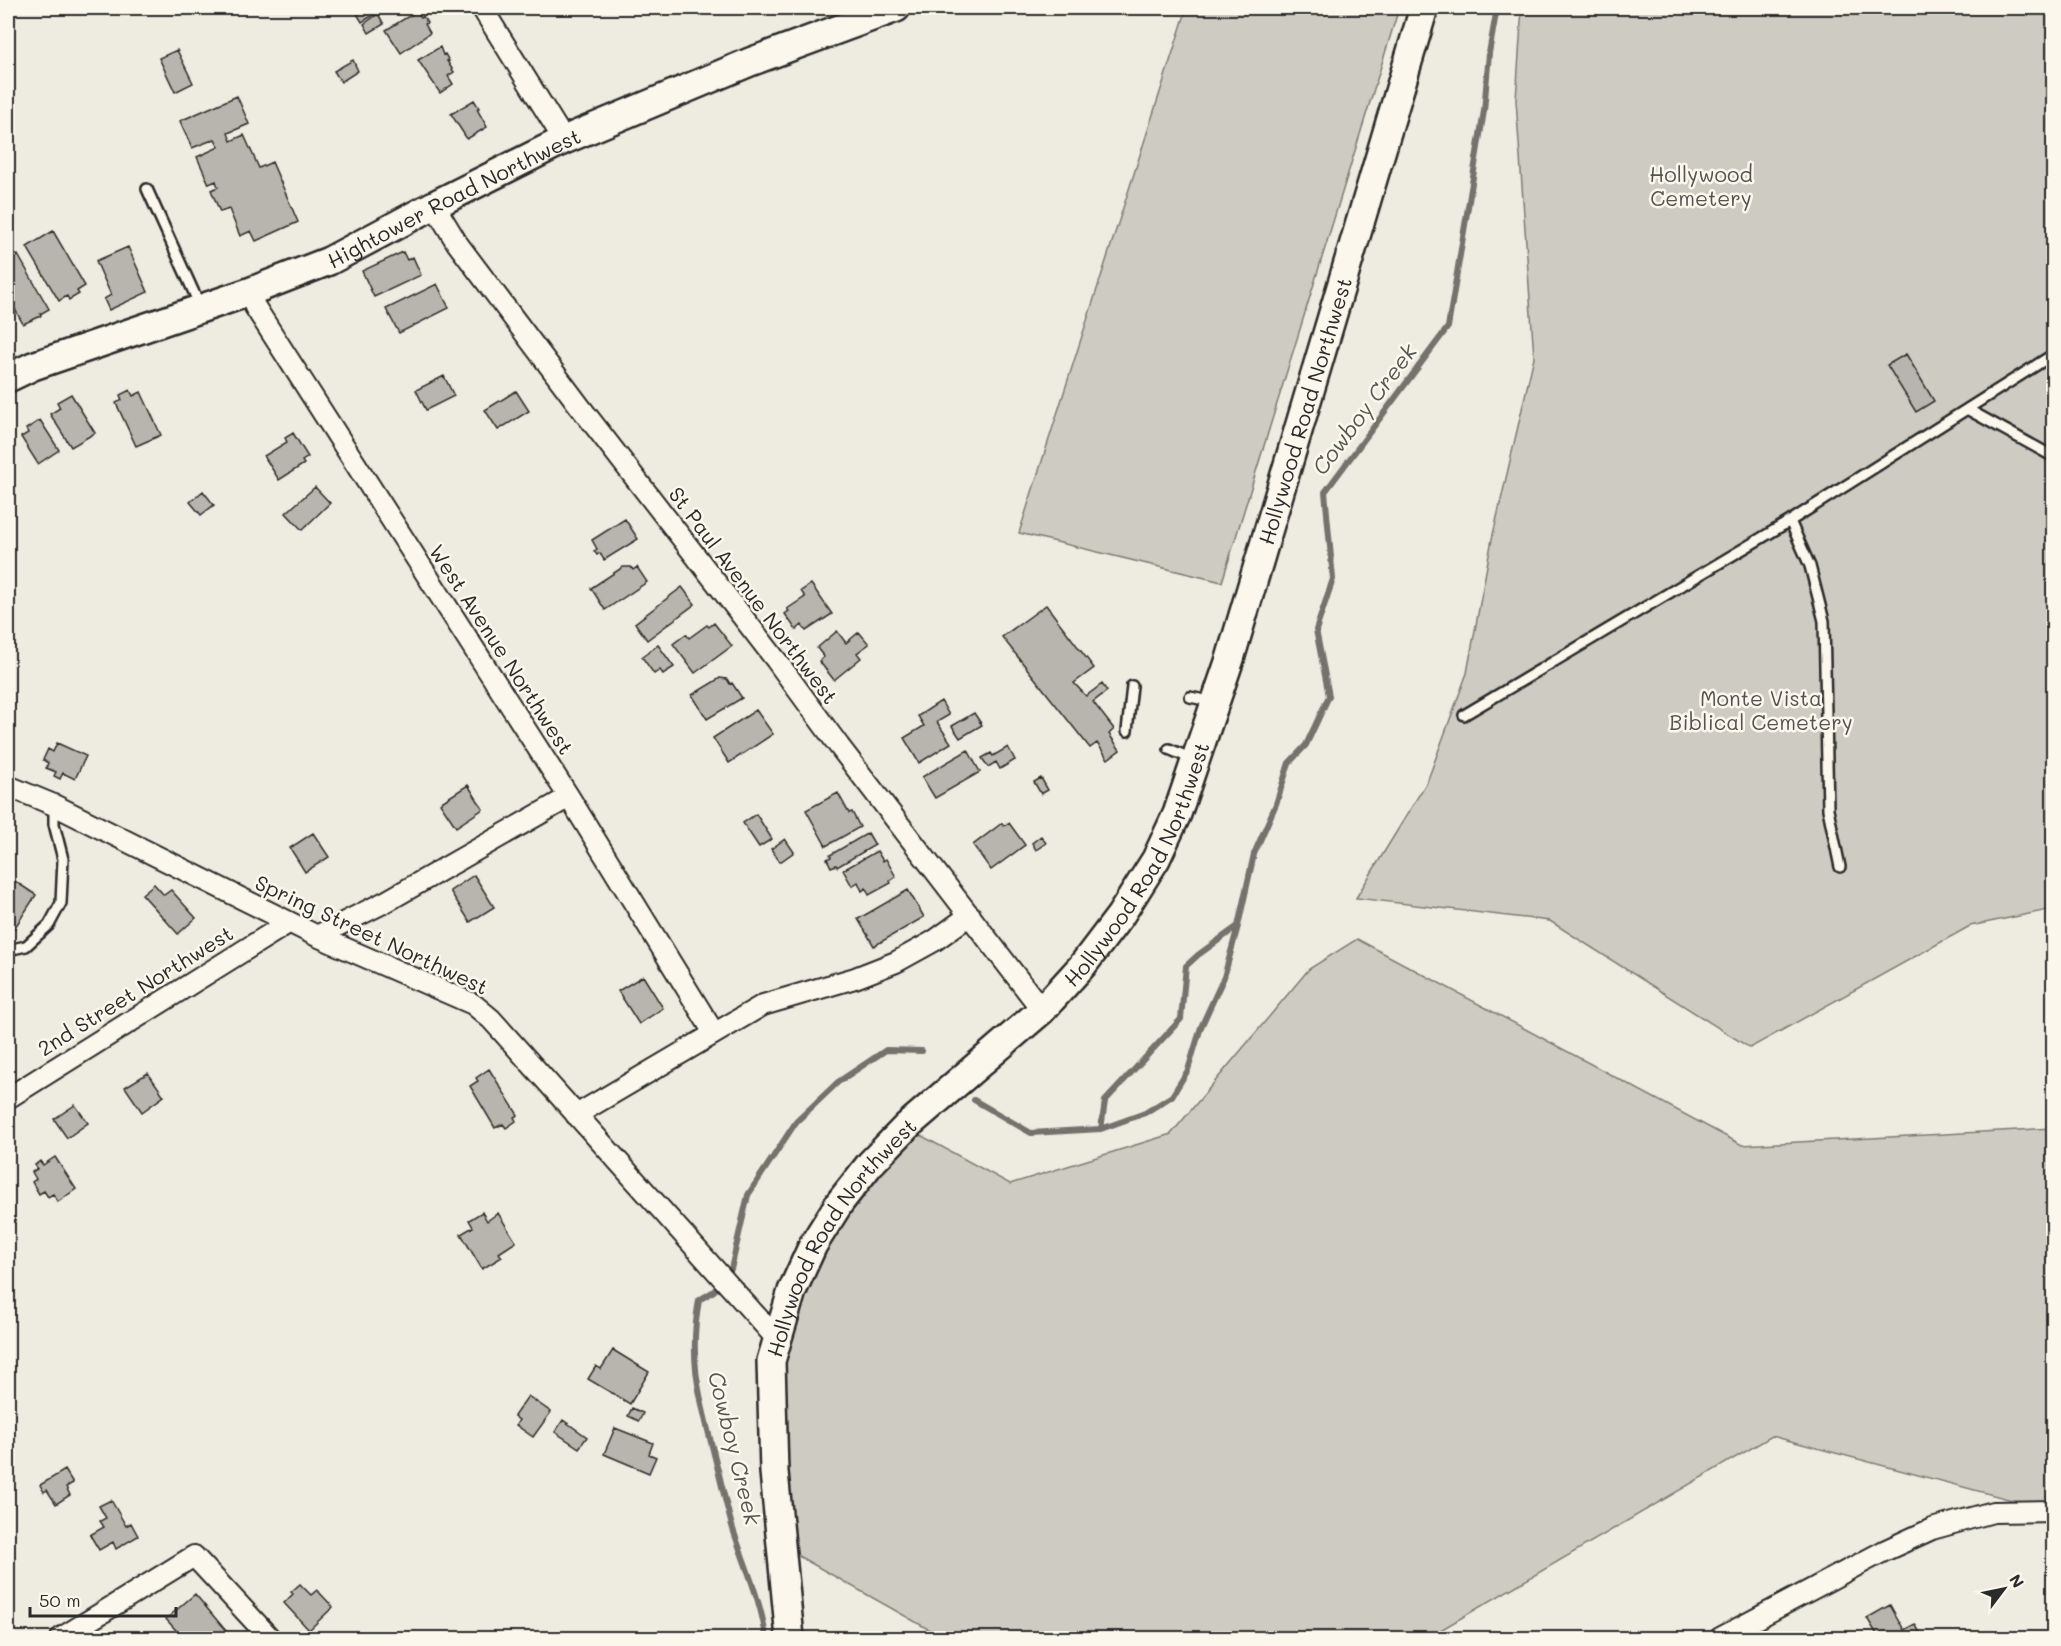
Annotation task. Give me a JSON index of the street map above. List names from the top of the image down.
{
  "streets": {
    "street": [
      "Hightower Road Northwest",
      "Hollywood Road Northwest",
      "St Paul Avenue Northwest",
      "West Avenue Northwest",
      "Spring Street Northwest",
      "2nd Street Northwest"
    ]
  },
  "crossings": [
    ["Hightower Road Northwest", "St Paul Avenue Northwest"],
    ["Hightower Road Northwest", "West Avenue Northwest"],
    ["Hollywood Road Northwest", "St Paul Avenue Northwest"],
    ["Hollywood Road Northwest", "Spring Street Northwest"],
    ["Spring Street Northwest", "2nd Street Northwest"]
  ],
  "water": ["Cowboy Creek"],
  "parks": ["Hollywood Cemetery", "Monte Vista Biblical Cemetery"],
  "scale_bar": "50 m",
  "north": "top right"
}
